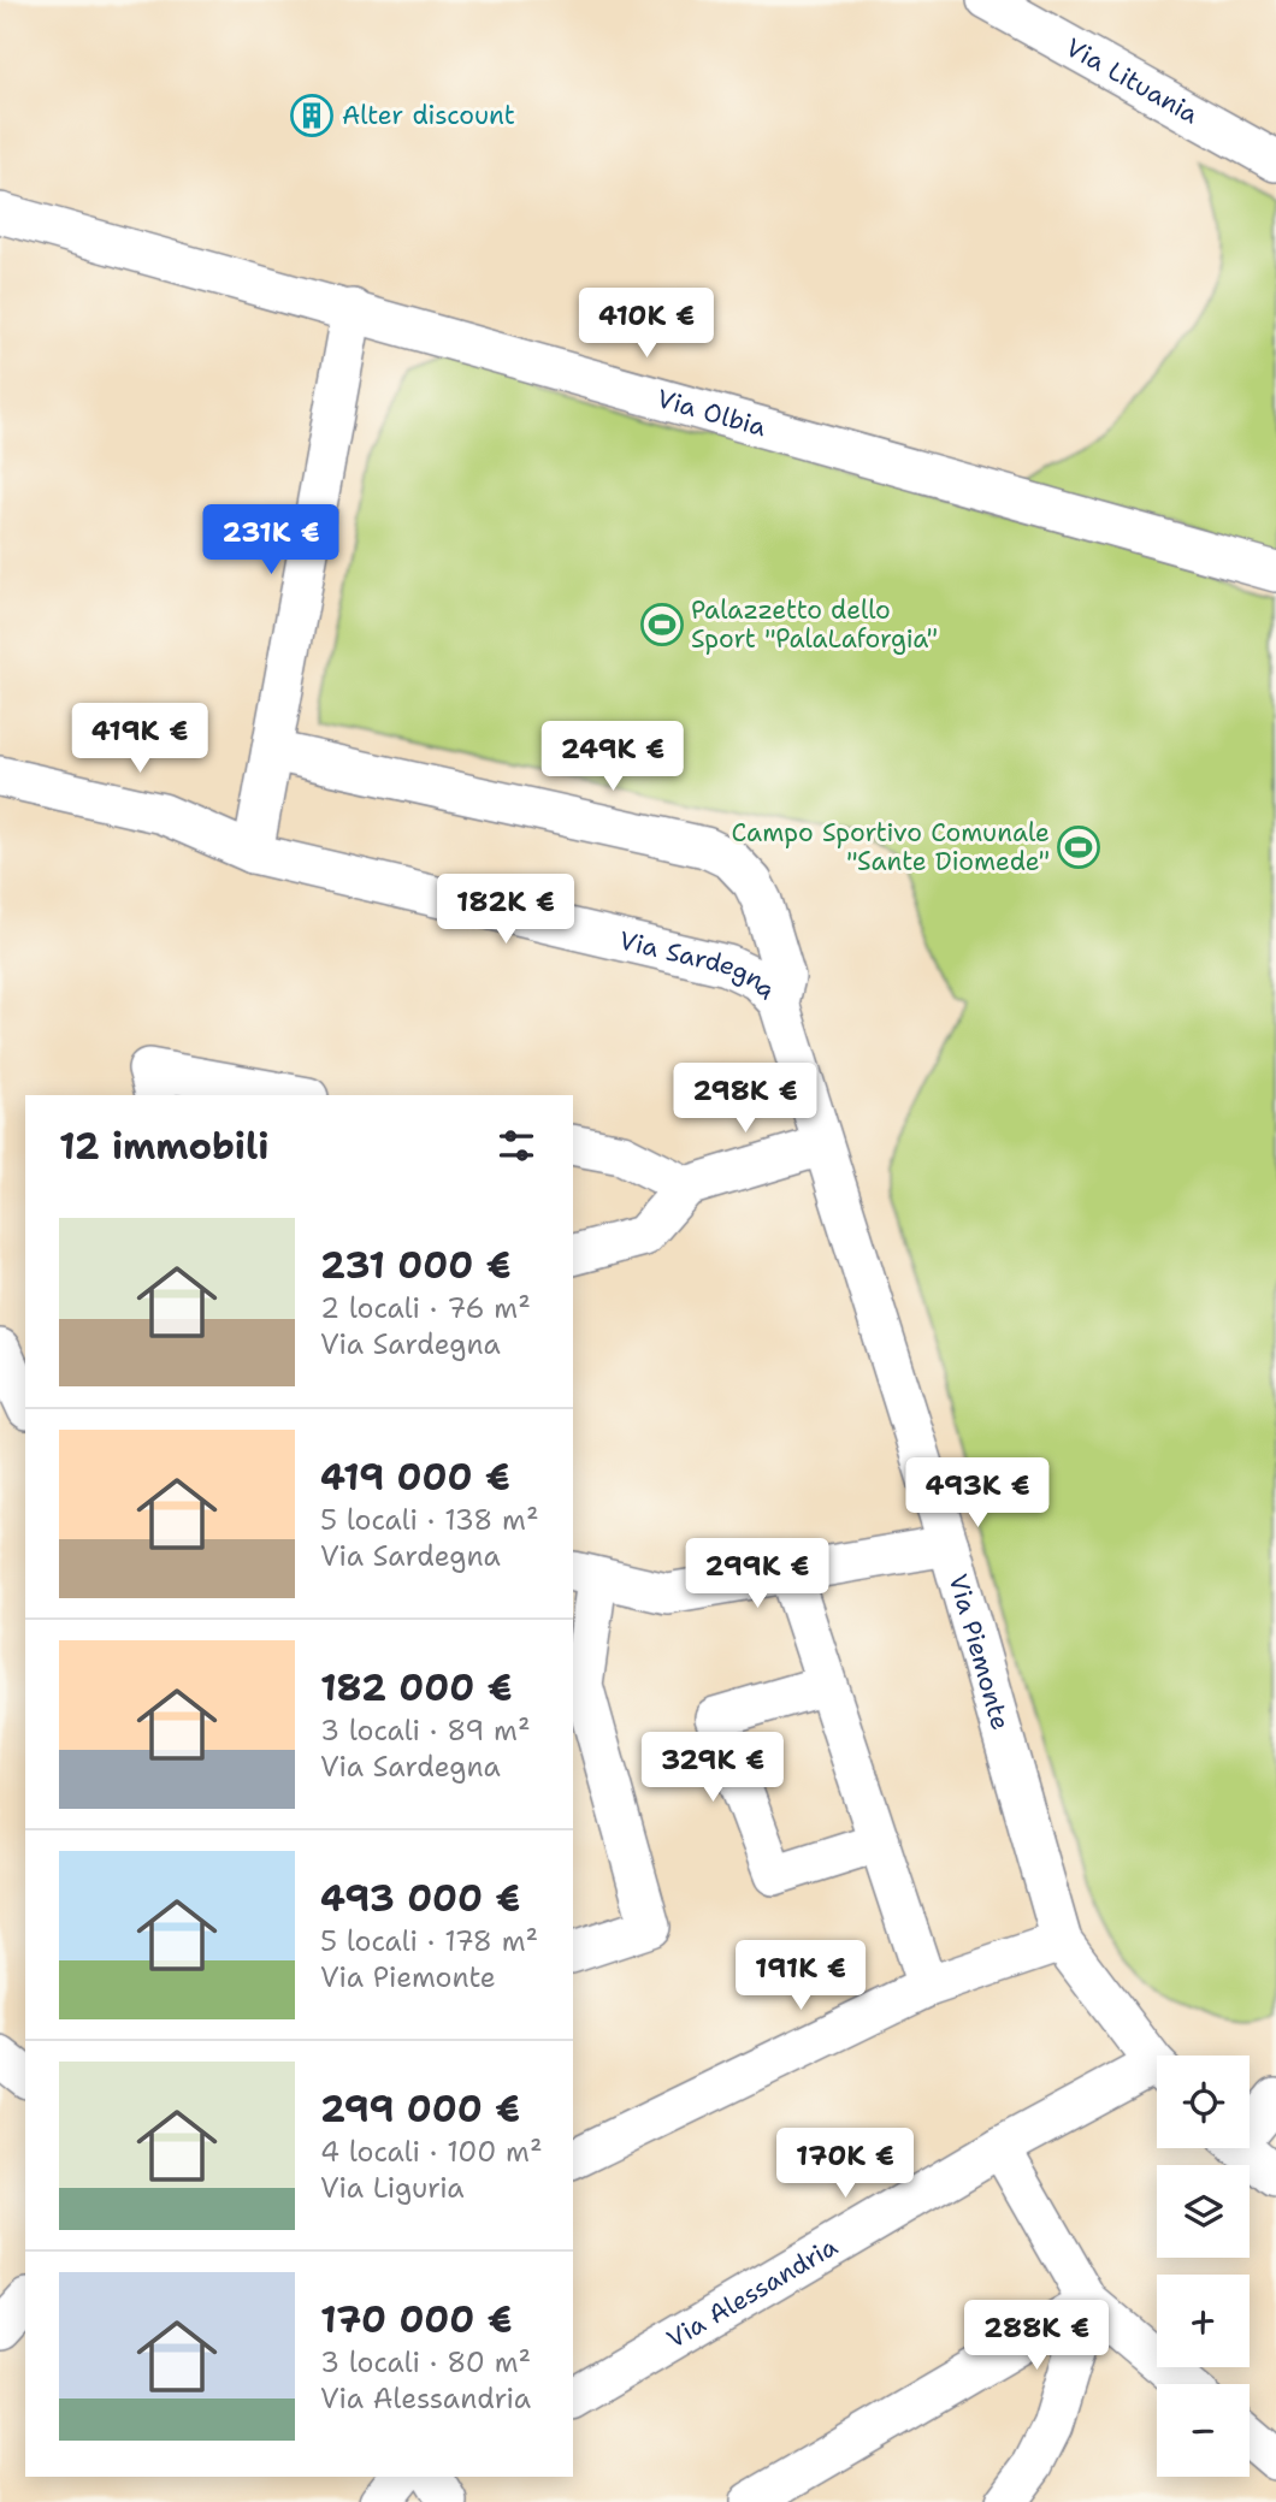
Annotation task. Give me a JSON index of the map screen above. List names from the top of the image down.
{
  "streets": {
    "street": [
      "Via Lituania",
      "Via Olbia",
      "Via Sardegna",
      "Via Piemonte",
      "Via Alessandria"
    ]
  },
  "crossings": [
    ["Via Sardegna", "Via Piemonte"]
  ],
  "places": {
    "building": ["Alter discount"],
    "sports": ["Palazzetto dello Sport \"PalaLaforgia\"", "Campo Sportivo Comunale \"Sante Diomede\""]
  },
  "page": {
    "price": [
      "410K €",
      "231K €",
      "419K €",
      "249K €",
      "182K €",
      "298K €",
      "493K €",
      "299K €",
      "329K €",
      "191K €",
      "170K €",
      "288K €"
    ],
    "heading": "12 immobili",
    "list": [
      {
        "name": "231 000 €",
        "note": "2 locali · 76 m² · Via Sardegna"
      },
      {
        "name": "419 000 €",
        "note": "5 locali · 138 m² · Via Sardegna"
      },
      {
        "name": "182 000 €",
        "note": "3 locali · 89 m² · Via Sardegna"
      },
      {
        "name": "493 000 €",
        "note": "5 locali · 178 m² · Via Piemonte"
      },
      {
        "name": "299 000 €",
        "note": "4 locali · 100 m² · Via Liguria"
      },
      {
        "name": "170 000 €",
        "note": "3 locali · 80 m² · Via Alessandria"
      }
    ],
    "map_buttons": ["+", "−"]
  }
}
